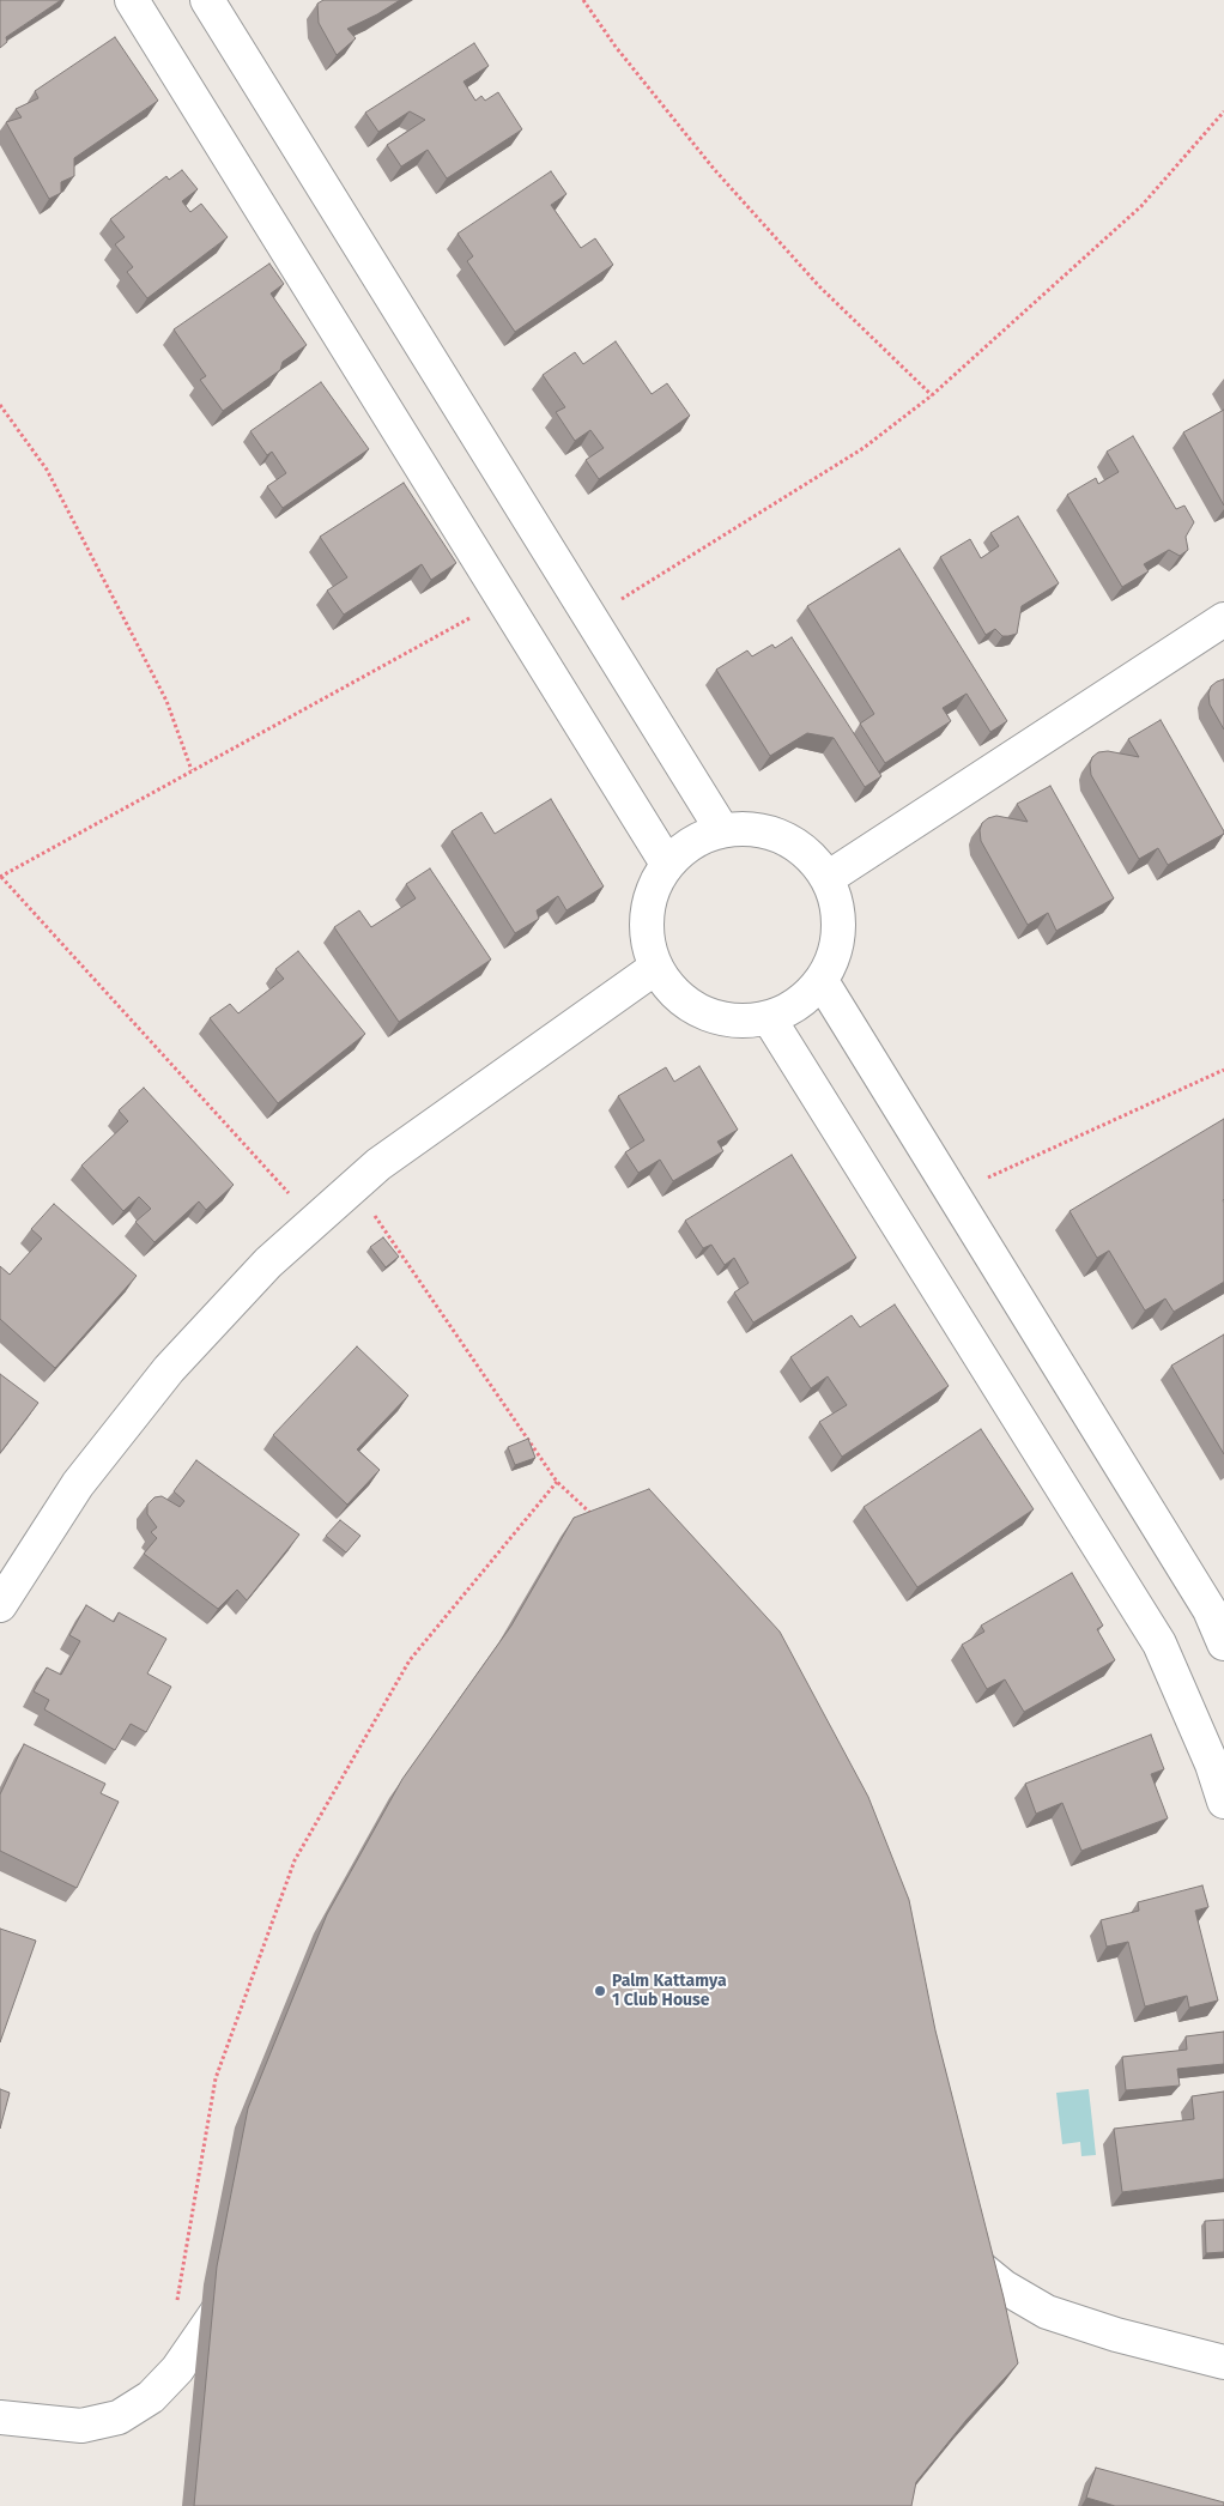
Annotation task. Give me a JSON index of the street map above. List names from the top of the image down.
{
  "places": ["Palm Kattamya 1 Club House"]
}
